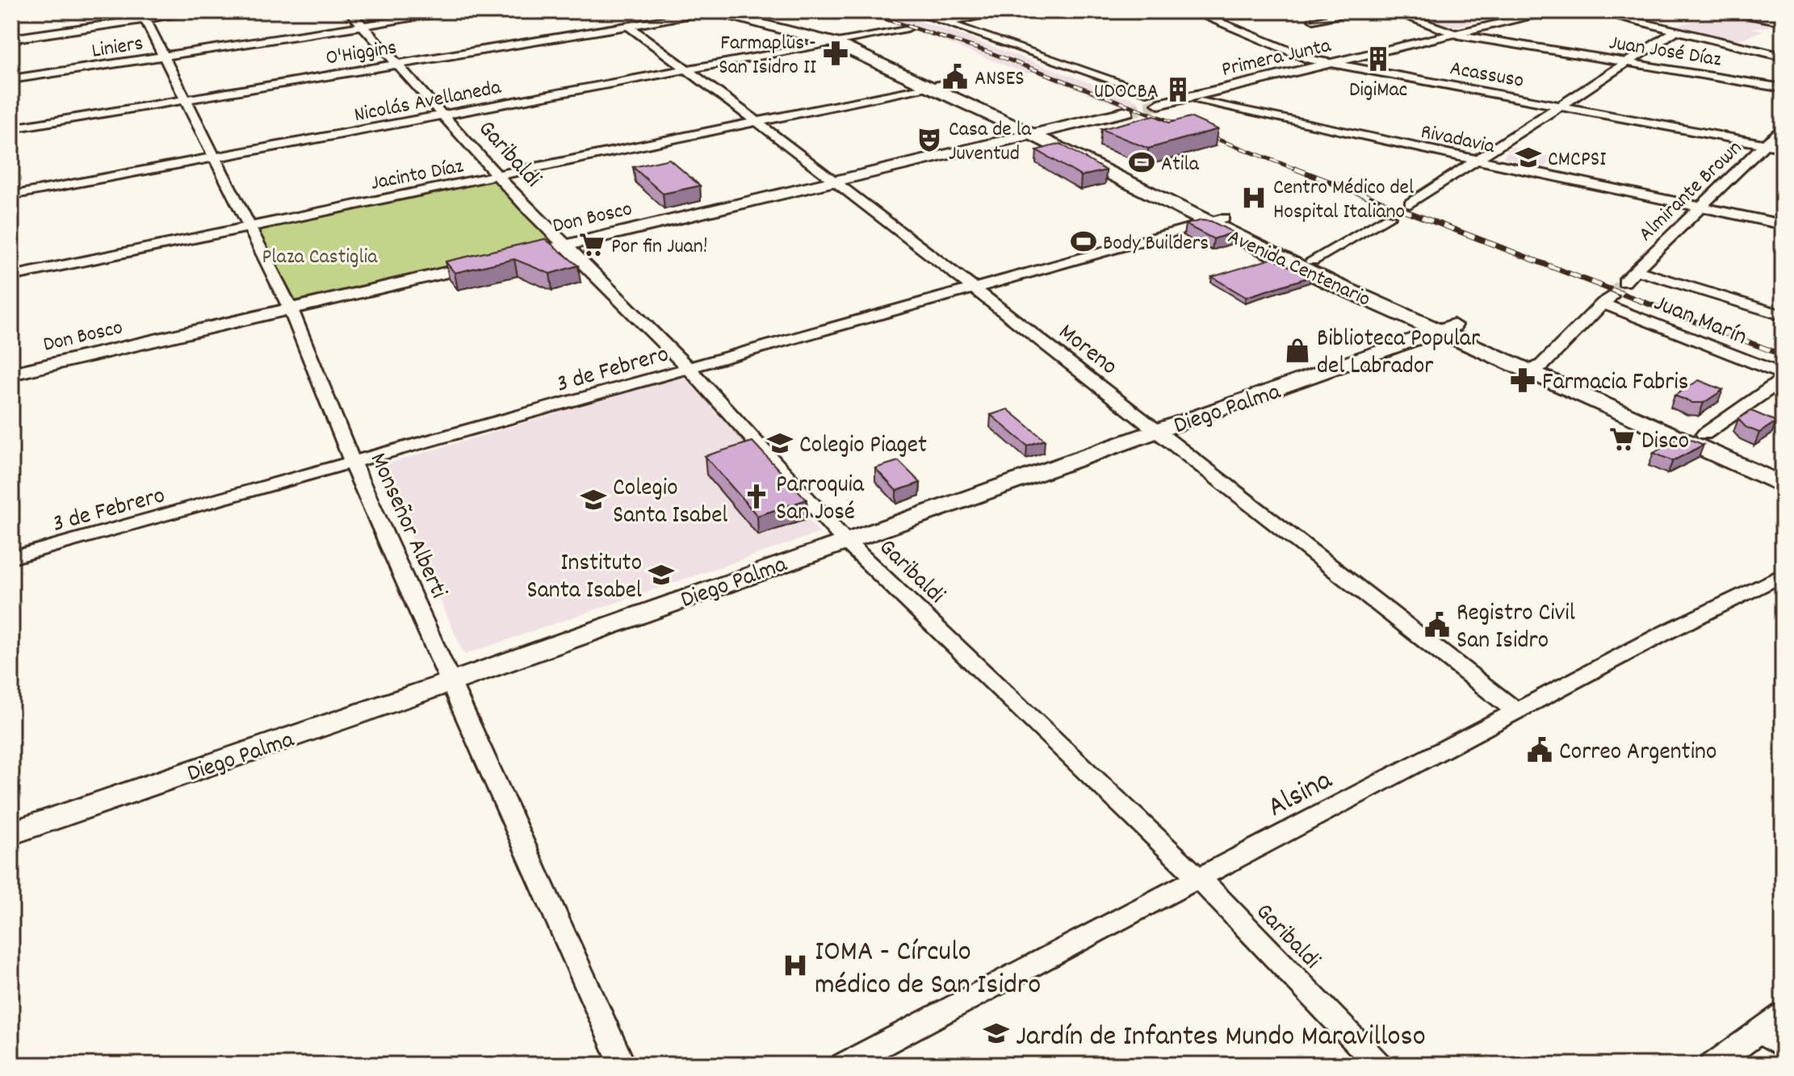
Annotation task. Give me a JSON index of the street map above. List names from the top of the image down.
{
  "streets": {
    "main road": ["Avenida Centenario"],
    "street": [
      "Liniers",
      "Juan José Díaz",
      "O'Higgins",
      "Primera Junta",
      "Acassuso",
      "Nicolás Avellaneda",
      "Rivadavia",
      "Garibaldi",
      "Jacinto Díaz",
      "Almirante Brown",
      "Don Bosco",
      "Juan Marín",
      "Moreno",
      "3 de Febrero",
      "Diego Palma",
      "Monseñor Alberti",
      "Alsina"
    ]
  },
  "crossings": [
    ["Liniers", "Garibaldi"],
    ["Liniers", "Monseñor Alberti"],
    ["Juan José Díaz", "Primera Junta"],
    ["O'Higgins", "Garibaldi"],
    ["O'Higgins", "Avenida Centenario"],
    ["O'Higgins", "Moreno"],
    ["O'Higgins", "Monseñor Alberti"],
    ["Primera Junta", "Acassuso"],
    ["Acassuso", "Almirante Brown"],
    ["Nicolás Avellaneda", "Garibaldi"],
    ["Nicolás Avellaneda", "Avenida Centenario"],
    ["Nicolás Avellaneda", "Moreno"],
    ["Nicolás Avellaneda", "Monseñor Alberti"],
    ["Rivadavia", "Almirante Brown"],
    ["Garibaldi", "Jacinto Díaz"],
    ["Garibaldi", "Don Bosco"],
    ["Garibaldi", "3 de Febrero"],
    ["Garibaldi", "Diego Palma"],
    ["Garibaldi", "Alsina"],
    ["Jacinto Díaz", "Avenida Centenario"],
    ["Jacinto Díaz", "Moreno"],
    ["Jacinto Díaz", "Monseñor Alberti"],
    ["Don Bosco", "Avenida Centenario"],
    ["Don Bosco", "Moreno"],
    ["Don Bosco", "Monseñor Alberti"],
    ["Avenida Centenario", "Juan Marín"],
    ["Avenida Centenario", "3 de Febrero"],
    ["Avenida Centenario", "Diego Palma"],
    ["Moreno", "3 de Febrero"],
    ["Moreno", "Diego Palma"],
    ["Moreno", "Alsina"],
    ["3 de Febrero", "Monseñor Alberti"],
    ["Diego Palma", "Monseñor Alberti"]
  ],
  "parks": ["Plaza Castiglia"],
  "places": {
    "pharmacy": ["Farmaplus - San Isidro II", "Farmacia Fabris"],
    "building": ["DigiMac", "UDOCBA"],
    "public building": ["ANSES", "Registro Civil San Isidro", "Correo Argentino"],
    "theatre": ["Casa de la Juventud"],
    "school or university": [
      "CMCPSI",
      "Colegio Piaget",
      "Colegio Santa Isabel",
      "Instituto Santa Isabel",
      "Jardín de Infantes Mundo Maravilloso"
    ],
    "sports": ["Atila", "Body Builders"],
    "hospital": ["Centro Médico del Hospital Italiano", "IOMA - Círculo médico de San Isidro"],
    "supermarket": ["Por fin Juan!", "Disco"],
    "shop": ["Biblioteca Popular del Labrador"],
    "church": ["Parroquia San José"]
  }
}
